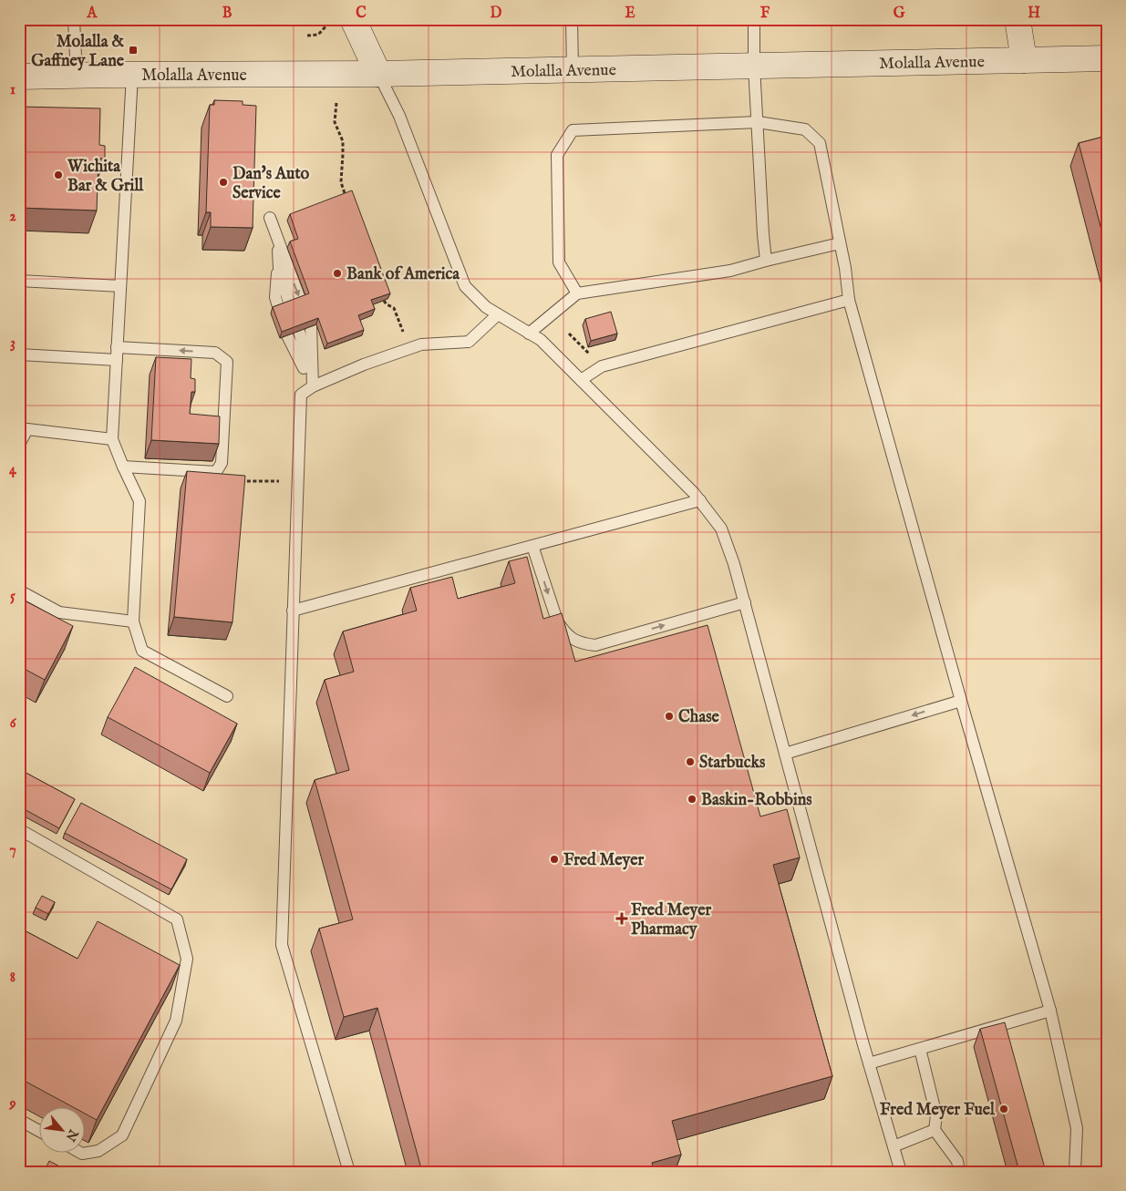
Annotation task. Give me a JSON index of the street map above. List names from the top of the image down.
{
  "streets": {
    "main road": ["Molalla Avenue"]
  },
  "places": {
    "transit": ["Molalla & Gaffney Lane"],
    "other": [
      "Wichita Bar & Grill",
      "Dan's Auto Service",
      "Bank of America",
      "Chase",
      "Starbucks",
      "Baskin-Robbins",
      "Fred Meyer",
      "Fred Meyer Fuel"
    ],
    "health": ["Fred Meyer Pharmacy"]
  },
  "north": "bottom right",
  "grid": {
    "columns": [
      "A",
      "B",
      "C",
      "D",
      "E",
      "F",
      "G",
      "H"
    ],
    "rows": [
      "1",
      "2",
      "3",
      "4",
      "5",
      "6",
      "7",
      "8",
      "9"
    ]
  }
}
